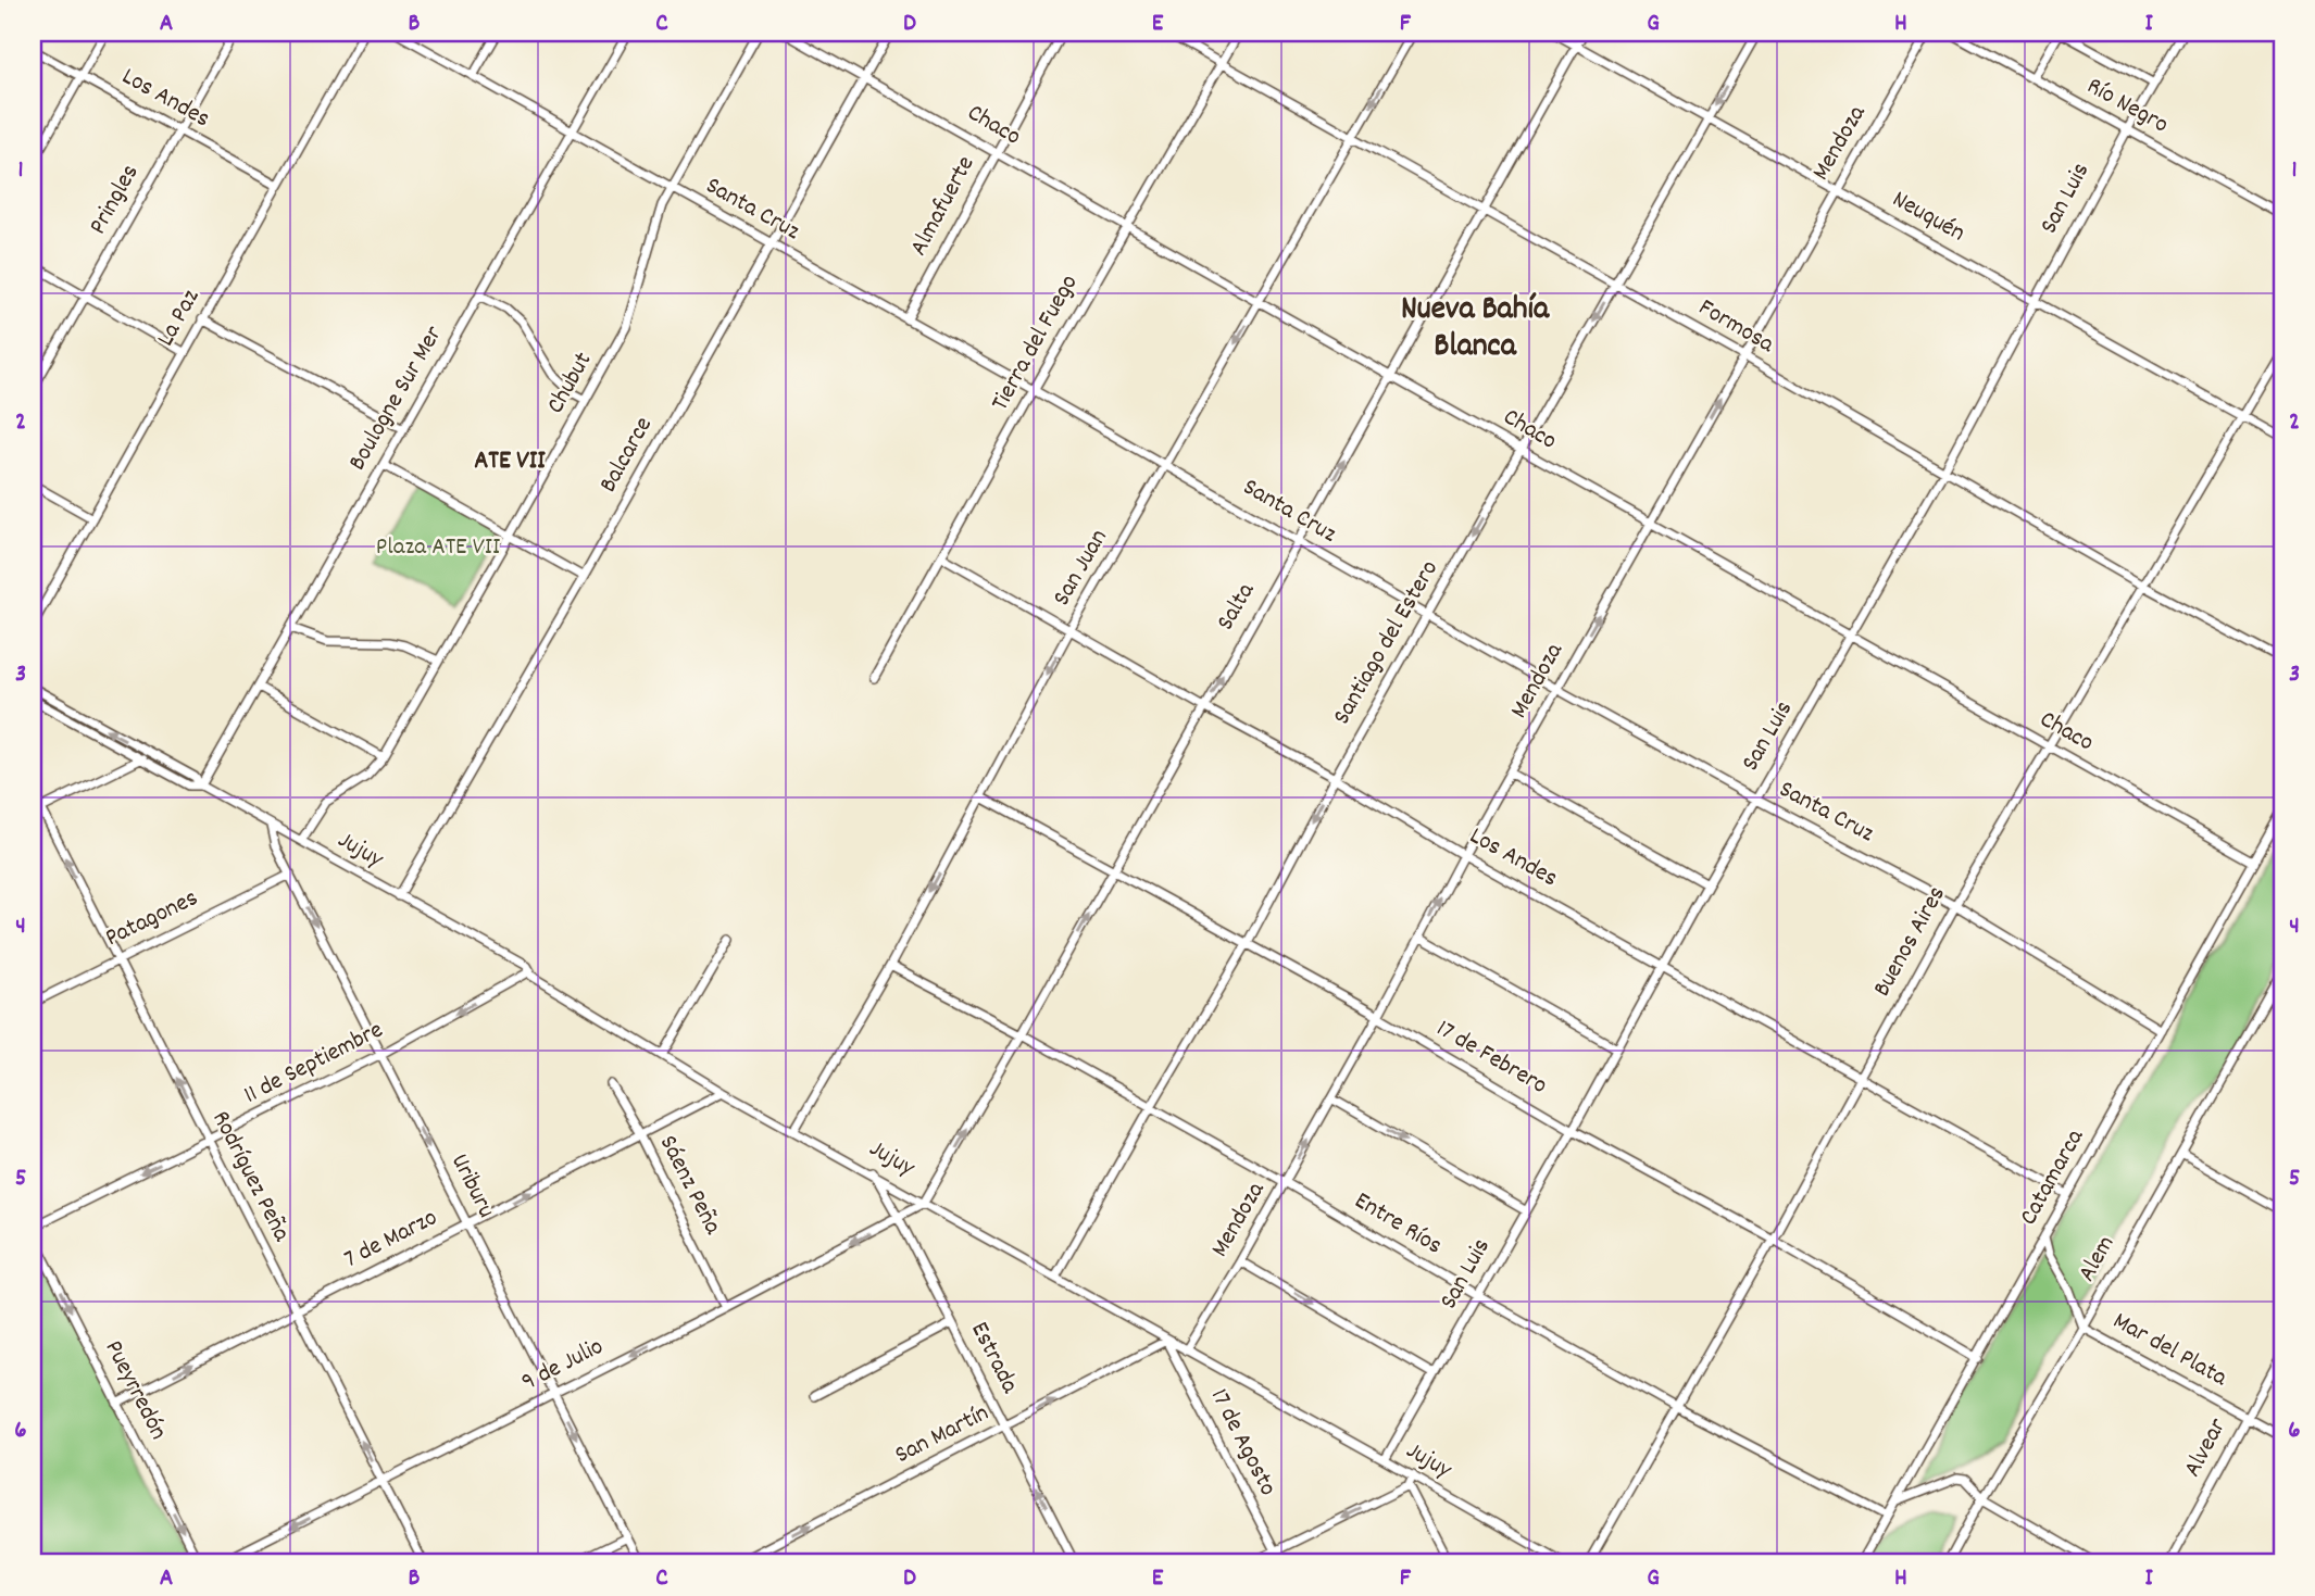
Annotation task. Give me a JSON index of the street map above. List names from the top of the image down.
{
  "streets": {
    "street": [
      "Los Andes",
      "Río Negro",
      "Chaco",
      "Mendoza",
      "San Luis",
      "Pringles",
      "Almafuerte",
      "Santa Cruz",
      "Neuquén",
      "La Paz",
      "Formosa",
      "Tierra del Fuego",
      "Chubut",
      "Boulogne Sur Mer",
      "Balcarce",
      "San Juan",
      "Salta",
      "Santiago del Estero",
      "Jujuy",
      "Patagones",
      "Buenos Aires",
      "17 de Febrero",
      "11 de Septiembre",
      "Rodríguez Peña",
      "Catamarca",
      "Sáenz Peña",
      "Uriburu",
      "Entre Ríos",
      "7 de Marzo",
      "Alem",
      "Mar del Plata",
      "Estrada",
      "9 de Julio",
      "Pueyrredón",
      "San Martín",
      "17 de Agosto",
      "Alvear"
    ]
  },
  "crossings": [
    ["Los Andes", "Mendoza"],
    ["Los Andes", "San Luis"],
    ["Los Andes", "Pringles"],
    ["Los Andes", "La Paz"],
    ["Los Andes", "Tierra del Fuego"],
    ["Los Andes", "San Juan"],
    ["Los Andes", "Salta"],
    ["Los Andes", "Santiago del Estero"],
    ["Los Andes", "Buenos Aires"],
    ["Los Andes", "Catamarca"],
    ["Río Negro", "San Luis"],
    ["Chaco", "Mendoza"],
    ["Chaco", "San Luis"],
    ["Chaco", "Almafuerte"],
    ["Chaco", "Tierra del Fuego"],
    ["Chaco", "Balcarce"],
    ["Chaco", "San Juan"],
    ["Chaco", "Salta"],
    ["Chaco", "Santiago del Estero"],
    ["Chaco", "Buenos Aires"],
    ["Chaco", "Catamarca"],
    ["Mendoza", "Santa Cruz"],
    ["Mendoza", "Neuquén"],
    ["Mendoza", "Formosa"],
    ["Mendoza", "Jujuy"],
    ["Mendoza", "17 de Febrero"],
    ["Mendoza", "Entre Ríos"],
    ["San Luis", "Santa Cruz"],
    ["San Luis", "Neuquén"],
    ["San Luis", "Formosa"],
    ["San Luis", "Jujuy"],
    ["San Luis", "17 de Febrero"],
    ["San Luis", "Entre Ríos"],
    ["Almafuerte", "Santa Cruz"],
    ["Santa Cruz", "Tierra del Fuego"],
    ["Santa Cruz", "Chubut"],
    ["Santa Cruz", "Boulogne Sur Mer"],
    ["Santa Cruz", "Balcarce"],
    ["Santa Cruz", "San Juan"],
    ["Santa Cruz", "Salta"],
    ["Santa Cruz", "Santiago del Estero"],
    ["Santa Cruz", "Buenos Aires"],
    ["Santa Cruz", "Catamarca"],
    ["Neuquén", "Salta"],
    ["Neuquén", "Santiago del Estero"],
    ["Neuquén", "Buenos Aires"],
    ["Formosa", "Tierra del Fuego"],
    ["Formosa", "San Juan"],
    ["Formosa", "Salta"],
    ["Formosa", "Santiago del Estero"],
    ["Formosa", "Buenos Aires"],
    ["Chubut", "Jujuy"],
    ["Boulogne Sur Mer", "Jujuy"],
    ["Balcarce", "Jujuy"],
    ["San Juan", "Jujuy"],
    ["San Juan", "17 de Febrero"],
    ["San Juan", "Entre Ríos"],
    ["Salta", "Jujuy"],
    ["Salta", "17 de Febrero"],
    ["Salta", "Entre Ríos"],
    ["Salta", "9 de Julio"],
    ["Santiago del Estero", "Jujuy"],
    ["Santiago del Estero", "17 de Febrero"],
    ["Santiago del Estero", "Entre Ríos"],
    ["Jujuy", "11 de Septiembre"],
    ["Jujuy", "Uriburu"],
    ["Jujuy", "7 de Marzo"],
    ["Jujuy", "Estrada"],
    ["Jujuy", "9 de Julio"],
    ["Jujuy", "San Martín"],
    ["Jujuy", "17 de Agosto"],
    ["Patagones", "Rodríguez Peña"],
    ["Patagones", "Uriburu"],
    ["Buenos Aires", "17 de Febrero"],
    ["Buenos Aires", "Entre Ríos"],
    ["17 de Febrero", "Catamarca"],
    ["11 de Septiembre", "Rodríguez Peña"],
    ["11 de Septiembre", "Uriburu"],
    ["Rodríguez Peña", "7 de Marzo"],
    ["Rodríguez Peña", "9 de Julio"],
    ["Catamarca", "Entre Ríos"],
    ["Catamarca", "Mar del Plata"],
    ["Sáenz Peña", "7 de Marzo"],
    ["Sáenz Peña", "9 de Julio"],
    ["Uriburu", "7 de Marzo"],
    ["Uriburu", "9 de Julio"],
    ["7 de Marzo", "Pueyrredón"],
    ["Alem", "Mar del Plata"],
    ["Mar del Plata", "Alvear"],
    ["Estrada", "9 de Julio"],
    ["Estrada", "San Martín"],
    ["San Martín", "17 de Agosto"]
  ],
  "one_way": [
    "Mendoza",
    "San Juan",
    "Salta",
    "Santiago del Estero",
    "11 de Septiembre",
    "Rodríguez Peña",
    "Uriburu",
    "7 de Marzo",
    "9 de Julio",
    "Pueyrredón",
    "San Martín"
  ],
  "districts": ["Nueva Bahía Blanca", "ATE VII"],
  "parks": ["Plaza ATE VII"],
  "grid": {
    "columns": [
      "A",
      "B",
      "C",
      "D",
      "E",
      "F",
      "G",
      "H",
      "I"
    ],
    "rows": [
      "1",
      "2",
      "3",
      "4",
      "5",
      "6"
    ]
  }
}
